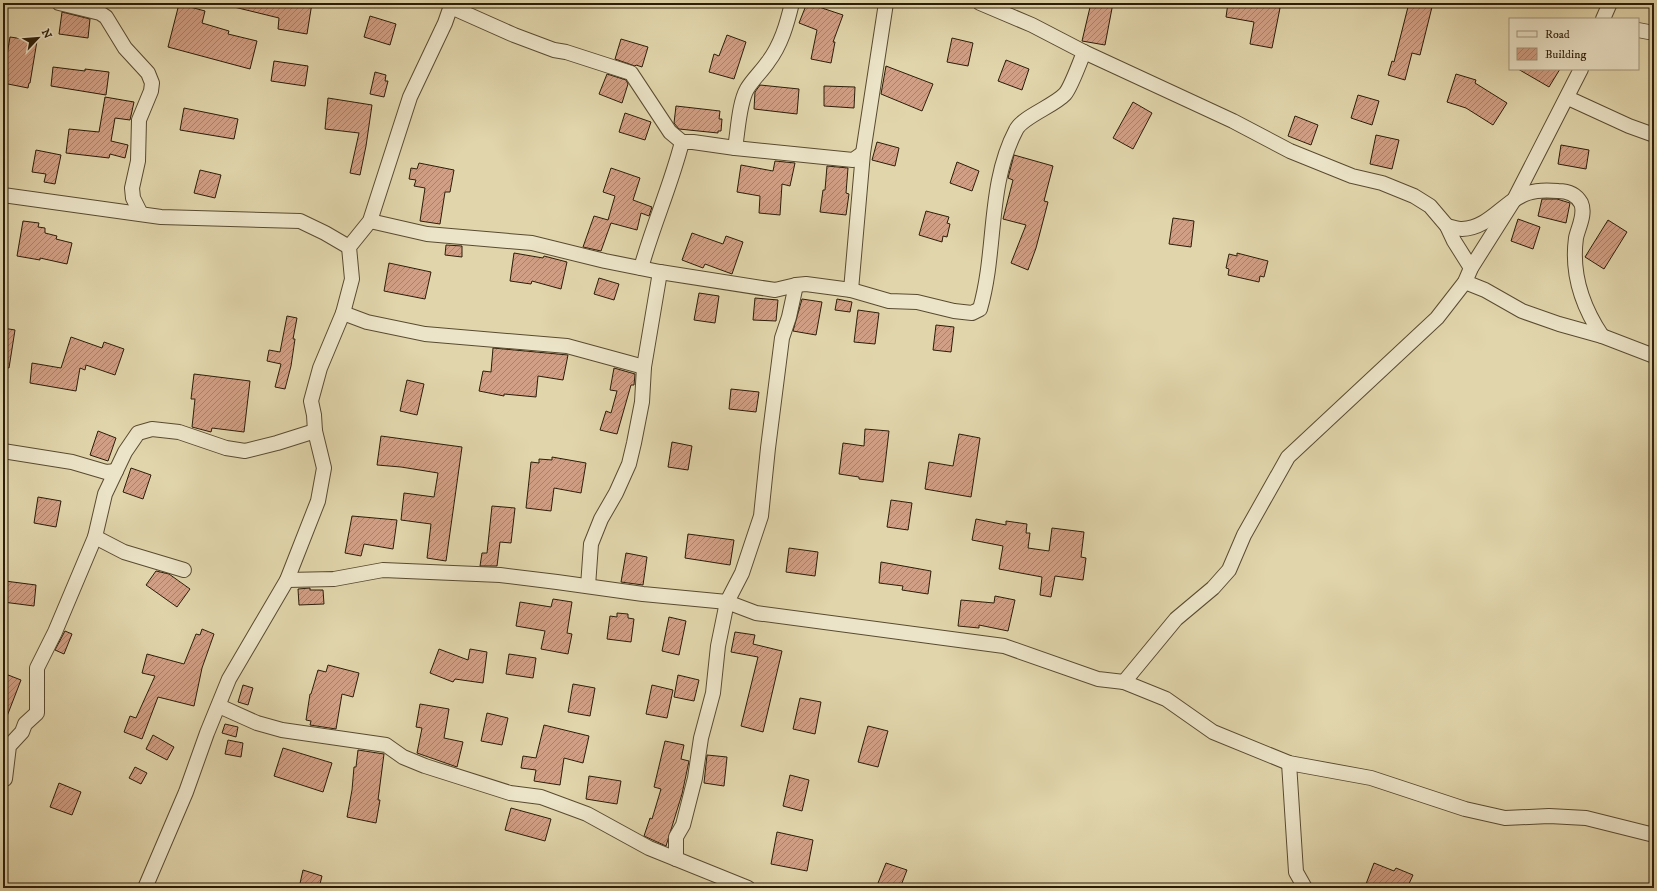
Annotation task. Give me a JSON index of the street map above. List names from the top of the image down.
{
  "legend": ["Road", "Building"],
  "north": "top right"
}
